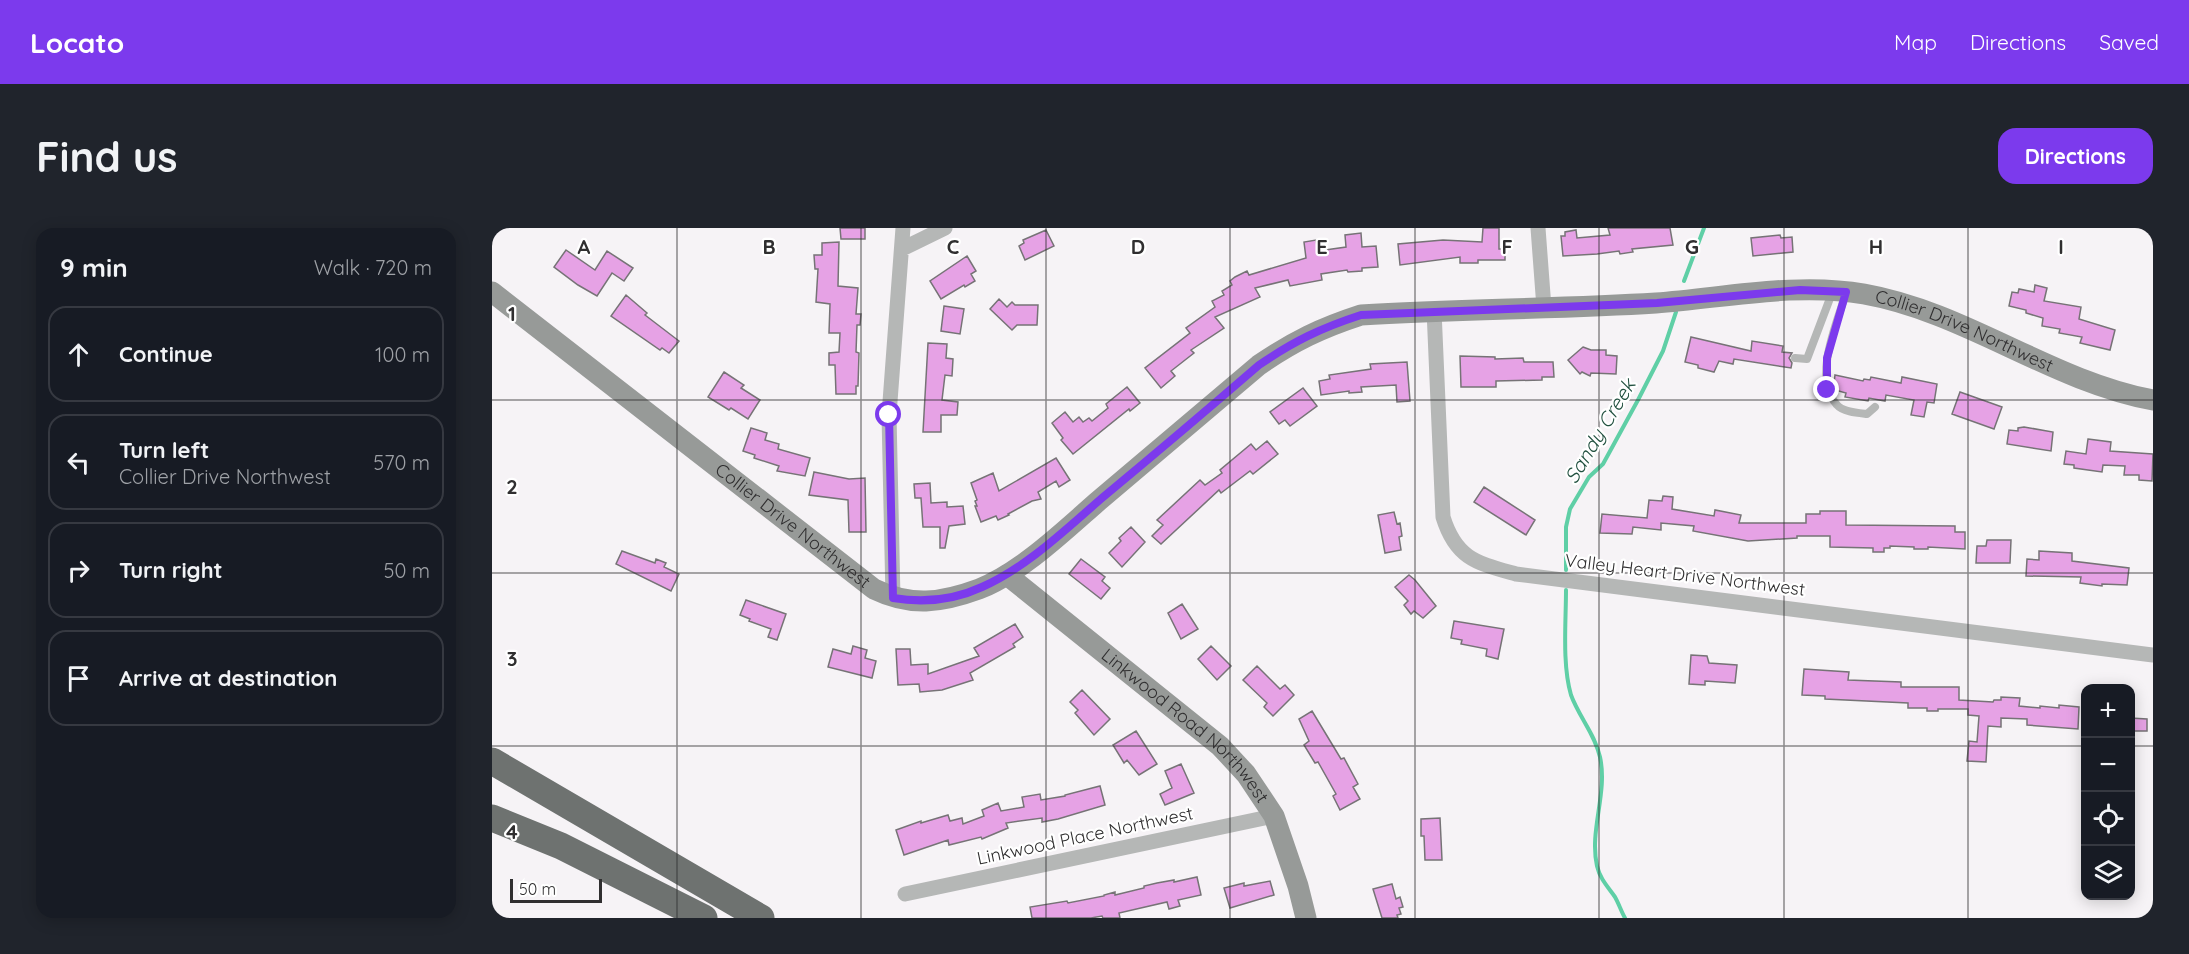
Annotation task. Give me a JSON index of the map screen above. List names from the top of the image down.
{
  "streets": {
    "main road": ["Collier Drive Northwest", "Linkwood Road Northwest"],
    "street": ["Valley Heart Drive Northwest", "Linkwood Place Northwest"]
  },
  "crossings": [
    ["Collier Drive Northwest", "Valley Heart Drive Northwest"],
    ["Collier Drive Northwest", "Linkwood Road Northwest"],
    ["Linkwood Road Northwest", "Linkwood Place Northwest"]
  ],
  "water": ["Sandy Creek"],
  "scale_bar": "50 m",
  "page": {
    "header": "Locato",
    "nav": ["Map", "Directions", "Saved"],
    "buttons": "Directions",
    "title": "Find us",
    "heading": ["9 min", "Walk · 720 m"],
    "list": [
      ["Continue", "100 m"],
      ["Turn left", "Collier Drive Northwest", "570 m"],
      ["Turn right", "50 m"],
      "Arrive at destination"
    ],
    "map_buttons": ["+", "−"],
    "scale": "50 m"
  },
  "grid": {
    "columns": [
      "A",
      "B",
      "C",
      "D",
      "E",
      "F",
      "G",
      "H",
      "I"
    ],
    "rows": [
      "1",
      "2",
      "3",
      "4"
    ]
  }
}
